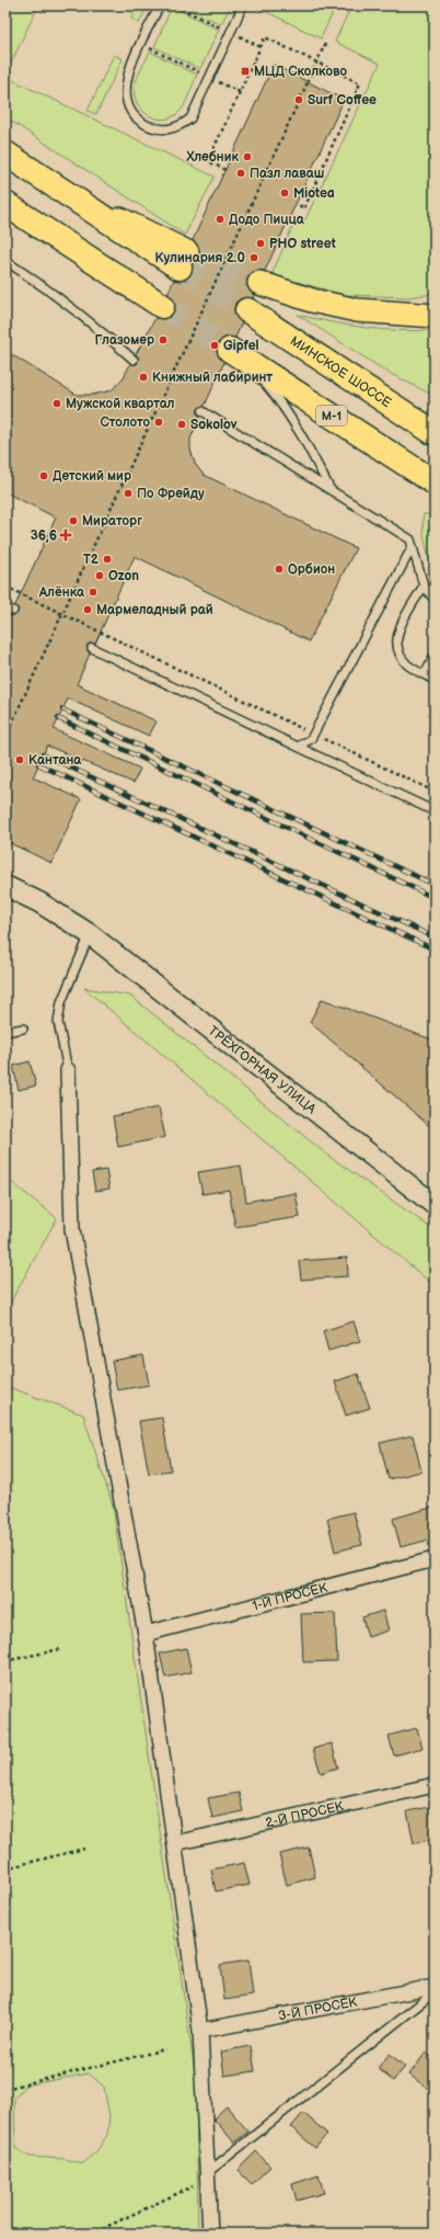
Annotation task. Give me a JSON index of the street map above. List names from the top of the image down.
{
  "streets": {
    "highway": ["МИНСКОЕ ШОССЕ", "М-1"],
    "street": [
      "ТРЁХГОРНАЯ УЛИЦА",
      "1-Й ПРОСЕК",
      "2-Й ПРОСЕК",
      "3-Й ПРОСЕК"
    ]
  },
  "places": {
    "transit": ["МЦД Сколково"],
    "other": [
      "Surf Coffee",
      "Хлебник",
      "Пазл лаваш",
      "Miotea",
      "Додо Пицца",
      "PHO street",
      "Кулинария 2.0",
      "Глазомер",
      "Gipfel",
      "Книжный лабиринт",
      "Мужской квартал",
      "Столото",
      "Sokolov",
      "Детский мир",
      "По Фрейду",
      "Мираторг",
      "T2",
      "Орбион",
      "Ozon",
      "Алёнка",
      "Мармеладный рай",
      "Кантана"
    ],
    "health": ["36,6"]
  }
}
